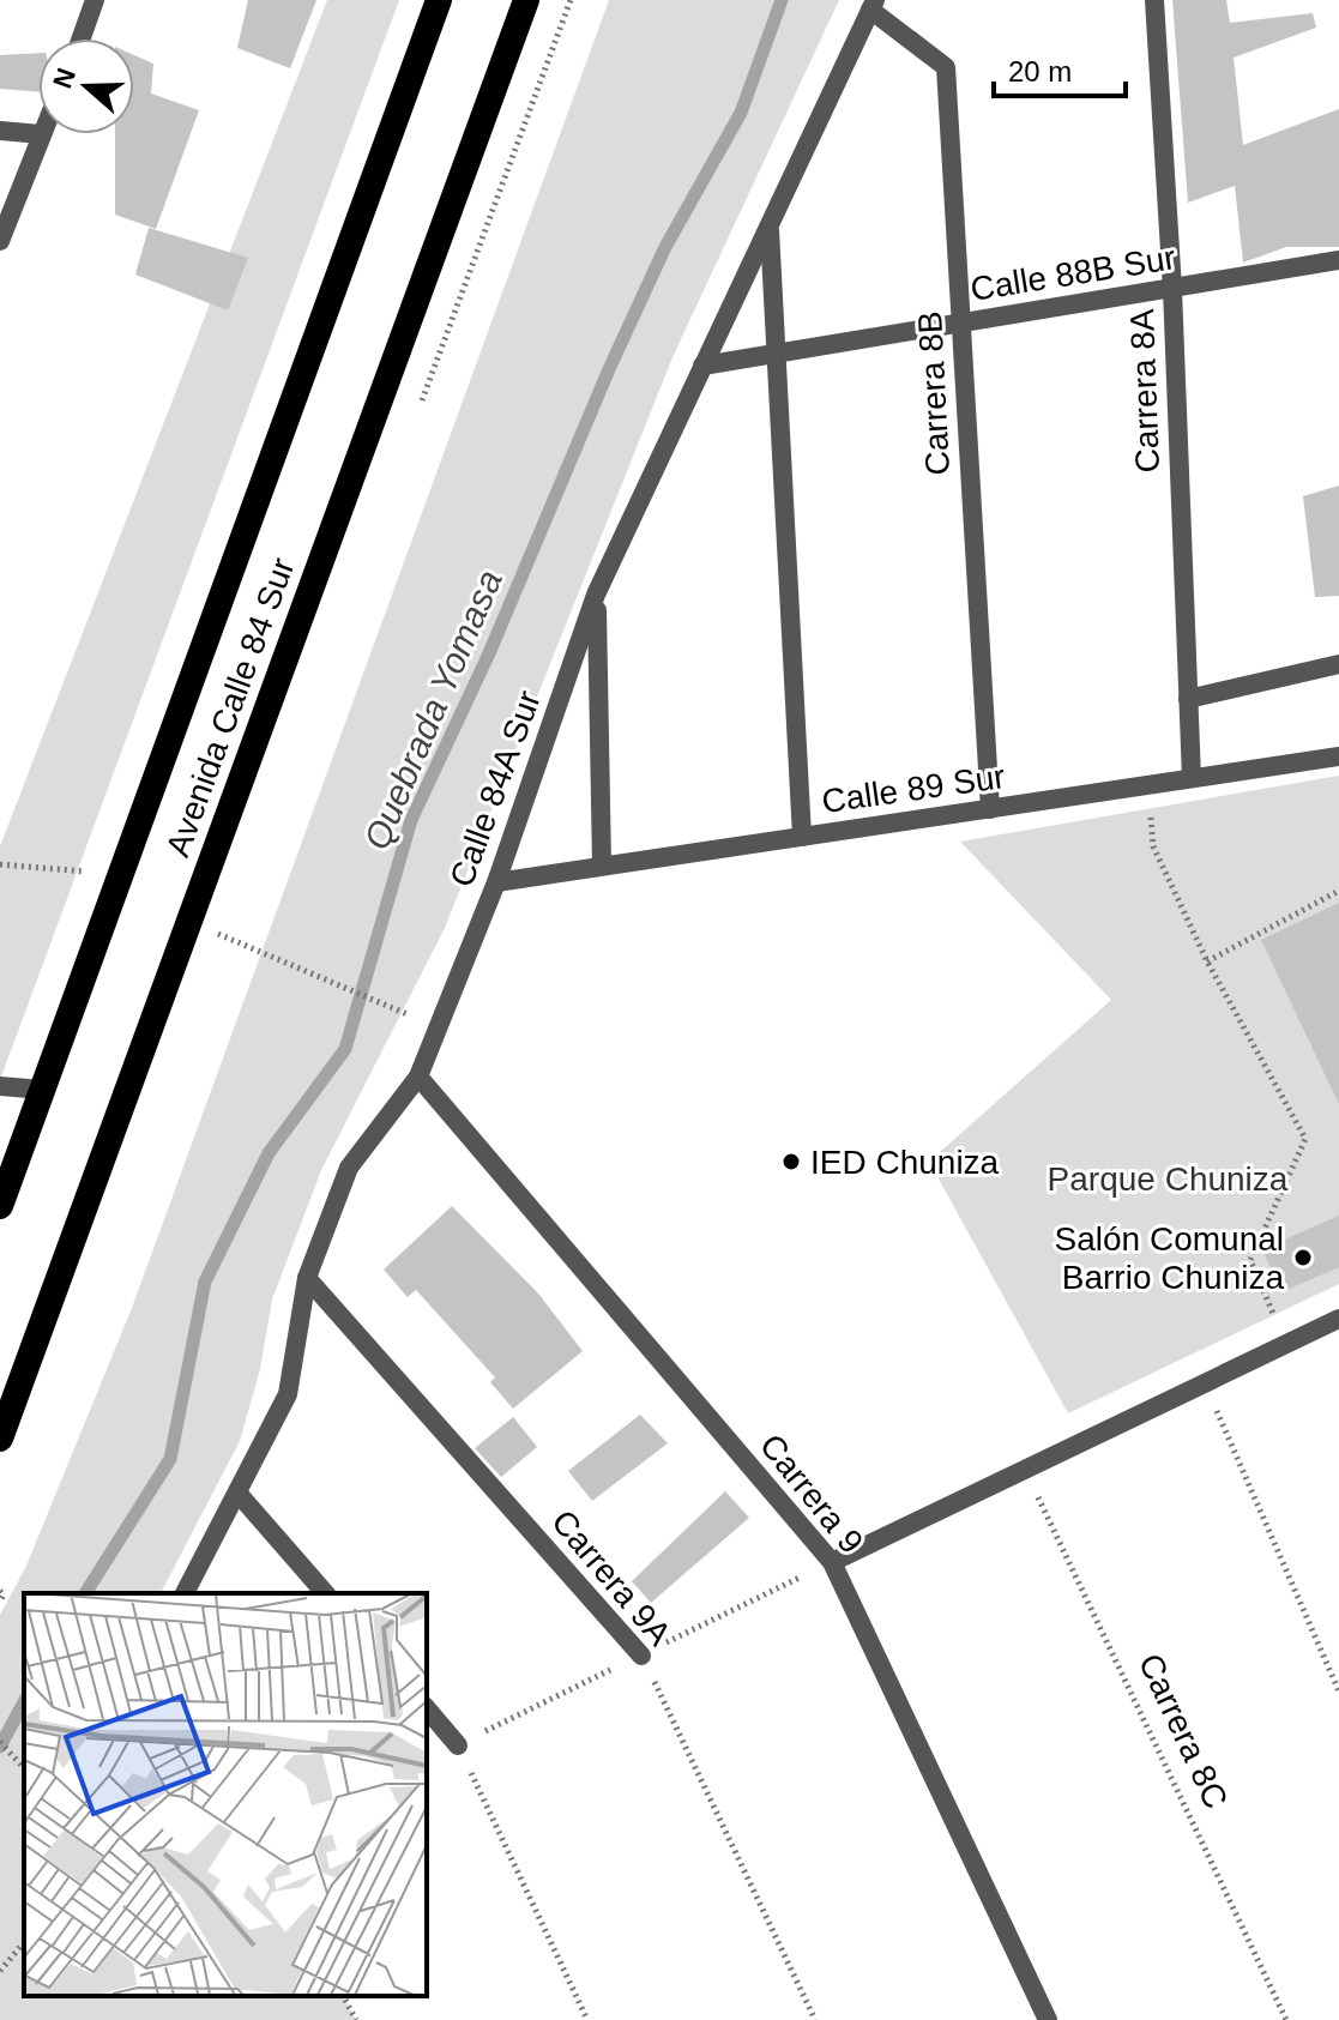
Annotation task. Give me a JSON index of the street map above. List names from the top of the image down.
{
  "streets": {
    "highway": ["Avenida Calle 84 Sur"],
    "street": [
      "Calle 88B Sur",
      "Carrera 8A",
      "Carrera 8B",
      "Calle 84A Sur",
      "Calle 89 Sur",
      "Carrera 9",
      "Carrera 9A"
    ],
    "path": ["Carrera 8C"]
  },
  "crossings": [
    ["Calle 88B Sur", "Carrera 8A"],
    ["Calle 88B Sur", "Carrera 8B"],
    ["Calle 88B Sur", "Calle 84A Sur"],
    ["Carrera 8A", "Calle 89 Sur"],
    ["Carrera 8B", "Calle 84A Sur"],
    ["Carrera 8B", "Calle 89 Sur"],
    ["Calle 84A Sur", "Calle 89 Sur"],
    ["Calle 84A Sur", "Carrera 9"],
    ["Calle 84A Sur", "Carrera 9A"]
  ],
  "water": ["Quebrada Yomasa"],
  "parks": ["Parque Chuniza"],
  "places": ["IED Chuniza", "Salón Comunal Barrio Chuniza"],
  "scale_bar": "20 m",
  "north": "left"
}
